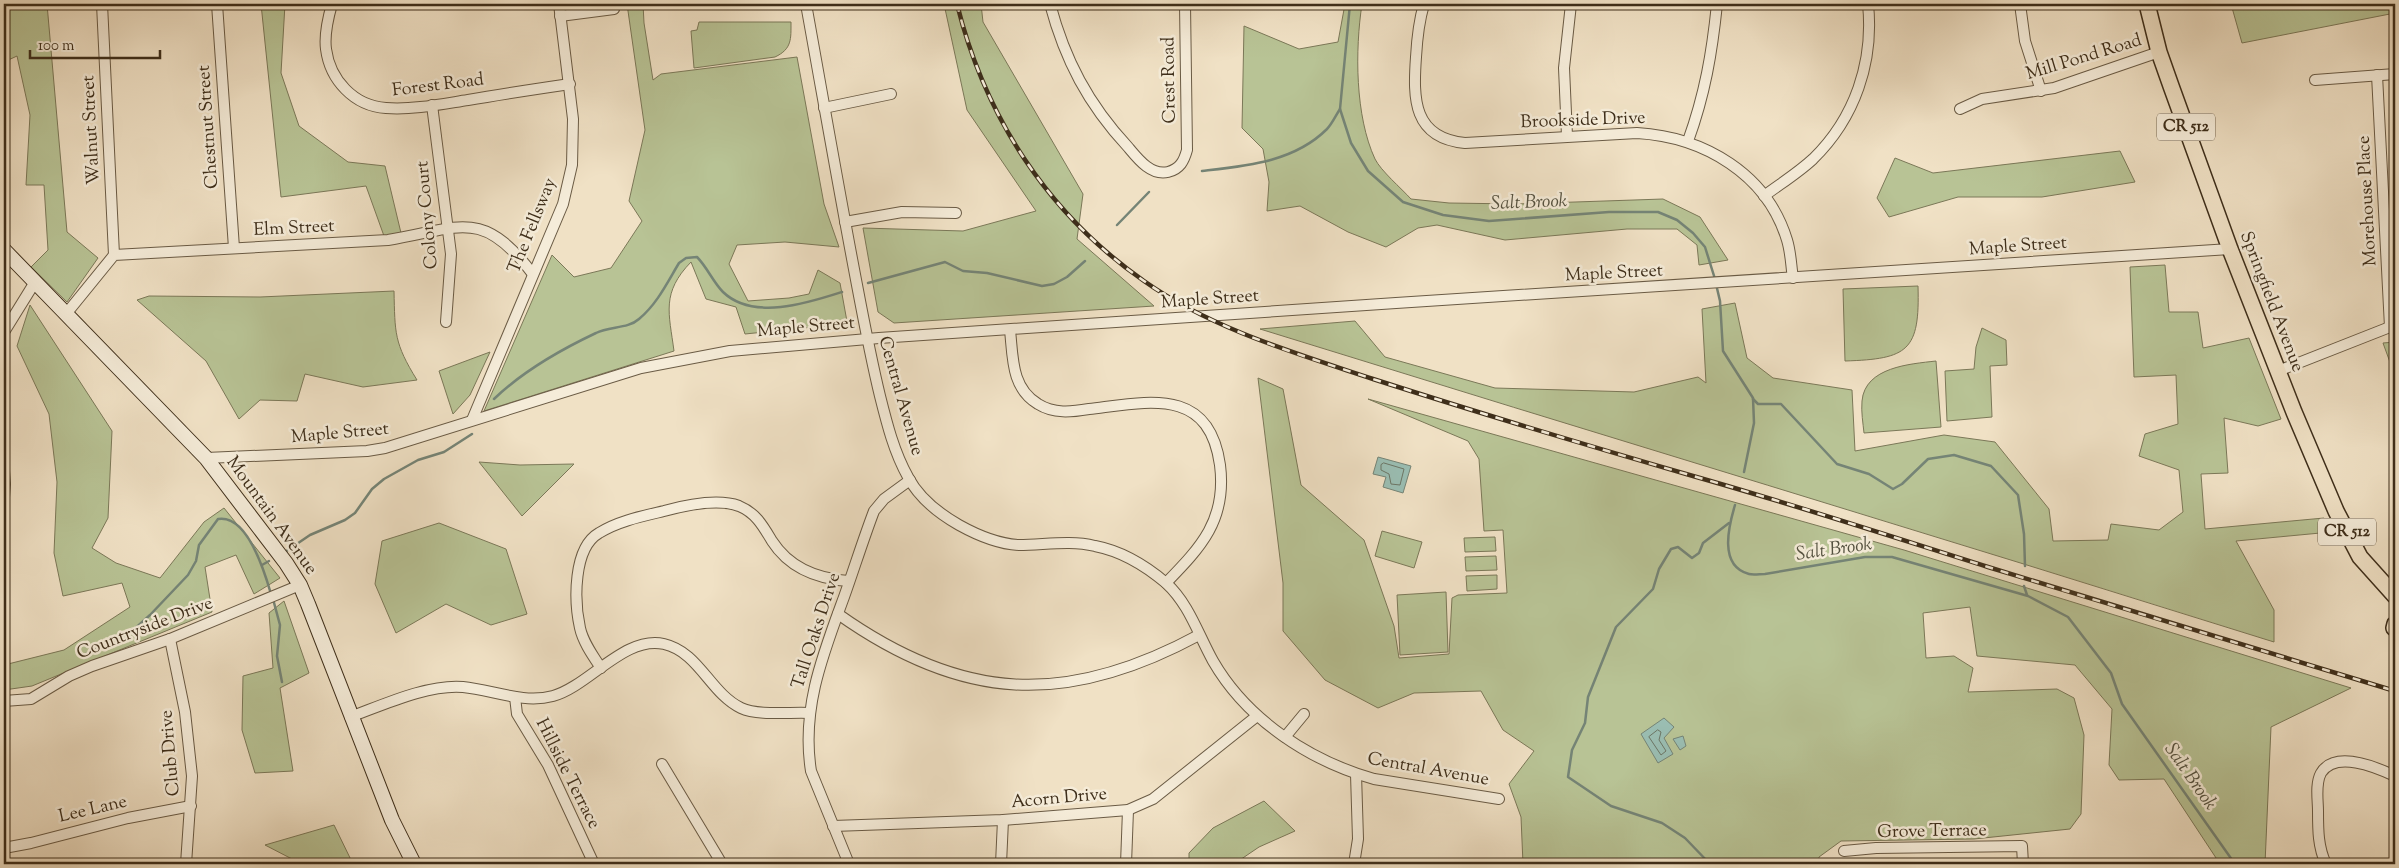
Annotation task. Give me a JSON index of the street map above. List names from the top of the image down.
{
  "streets": {
    "main road": ["CR 512", "Springfield Avenue", "Mountain Avenue"],
    "street": [
      "Mill Pond Road",
      "Crest Road",
      "Forest Road",
      "Brookside Drive",
      "Chestnut Street",
      "Walnut Street",
      "Morehouse Place",
      "Colony Court",
      "The Fellsway",
      "Elm Street",
      "Maple Street",
      "Central Avenue",
      "Countryside Drive",
      "Tall Oaks Drive",
      "Club Drive",
      "Hillside Terrace",
      "Acorn Drive",
      "Lee Lane",
      "Grove Terrace"
    ]
  },
  "crossings": [
    ["Mill Pond Road", "Springfield Avenue"],
    ["Forest Road", "Colony Court"],
    ["Forest Road", "The Fellsway"],
    ["Brookside Drive", "Maple Street"],
    ["Chestnut Street", "Elm Street"],
    ["Walnut Street", "Elm Street"],
    ["Colony Court", "Elm Street"],
    ["The Fellsway", "Elm Street"],
    ["The Fellsway", "Maple Street"],
    ["Maple Street", "Springfield Avenue"],
    ["Maple Street", "Central Avenue"],
    ["Maple Street", "Mountain Avenue"],
    ["Central Avenue", "Tall Oaks Drive"],
    ["Central Avenue", "Acorn Drive"],
    ["Mountain Avenue", "Countryside Drive"],
    ["Countryside Drive", "Club Drive"],
    ["Tall Oaks Drive", "Acorn Drive"],
    ["Club Drive", "Lee Lane"]
  ],
  "water": ["Salt Brook"],
  "scale_bar": "100 m"
}
